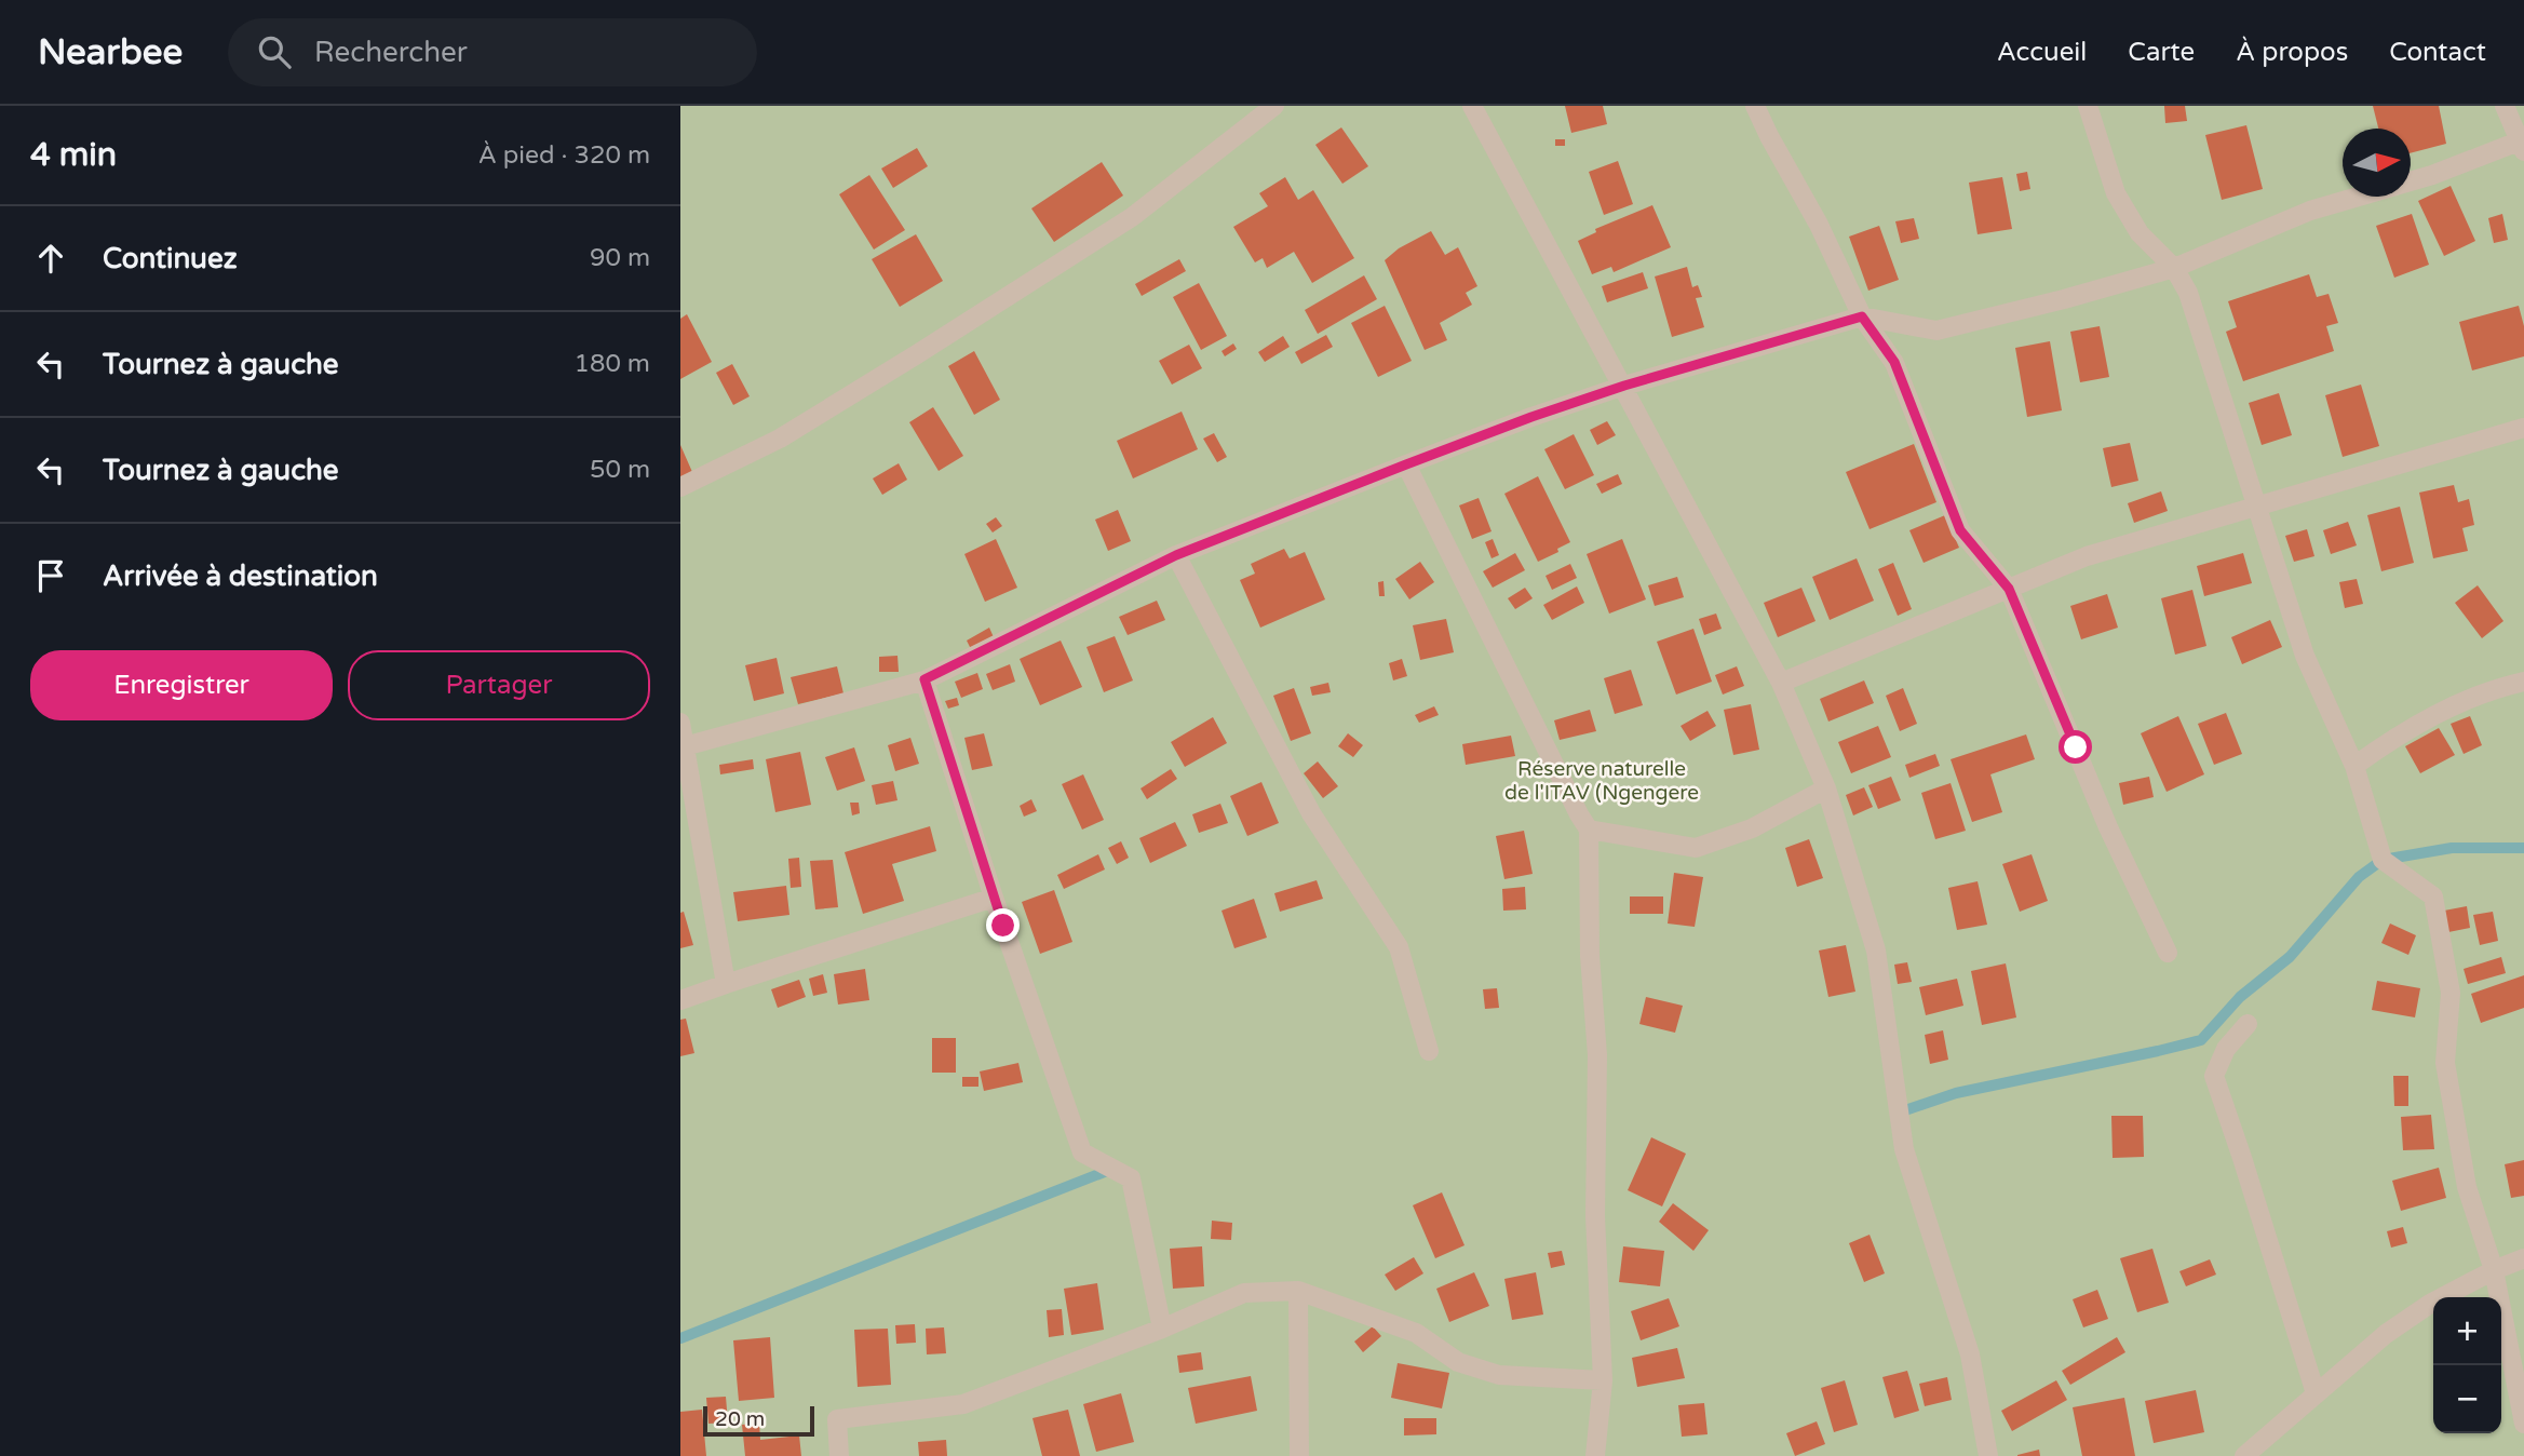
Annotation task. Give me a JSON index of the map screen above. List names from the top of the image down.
{
  "parks": ["Réserve naturelle de l'ITAV (Ngengere"],
  "scale_bar": "20 m",
  "north": "right",
  "page": {
    "header": "Nearbee",
    "search": "Rechercher",
    "nav": [
      "Accueil",
      "Carte",
      "À propos",
      "Contact"
    ],
    "heading": ["4 min", "À pied · 320 m"],
    "list": [
      ["Continuez", "90 m"],
      ["Tournez à gauche", "180 m"],
      ["Tournez à gauche", "50 m"],
      "Arrivée à destination"
    ],
    "buttons": ["Enregistrer", "Partager"],
    "map_buttons": ["+", "−"],
    "scale": "20 m"
  }
}
